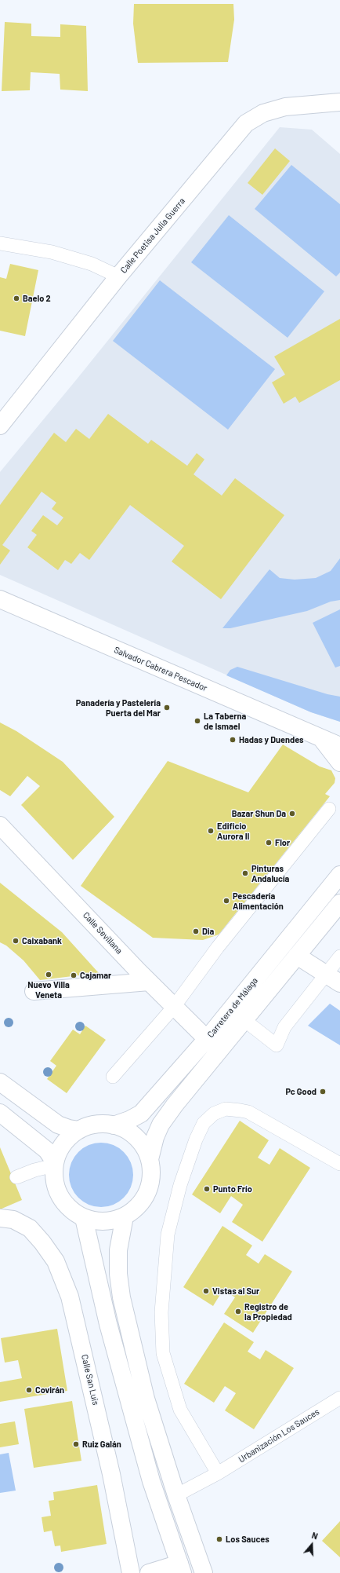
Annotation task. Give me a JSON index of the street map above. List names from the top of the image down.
{
  "streets": {
    "main road": [
      "Calle Poetisa Julia Guerra",
      "Salvador Cabrera Pescador",
      "Calle Sevillana",
      "Carretera de Málaga",
      "Calle San Luis"
    ],
    "lane": ["Urbanización Los Sauces"]
  },
  "crossings": [
    ["Calle Sevillana", "Carretera de Málaga"]
  ],
  "places": [
    "Baelo 2",
    "Panadería y Pastelería Puerta del Mar",
    "La Taberna de Ismael",
    "Hadas y Duendes",
    "Bazar Shun Da",
    "Edificio Aurora II",
    "Flor",
    "Pinturas Andalucía",
    "Pescadería Alimentación",
    "Dia",
    "Caixabank",
    "Nuevo Villa Veneta",
    "Cajamar",
    "Pc Good",
    "Punto Frío",
    "Vistas al Sur",
    "Registro de la Propiedad",
    "Covirán",
    "Ruiz Galán",
    "Los Sauces"
  ],
  "north": "top"
}
